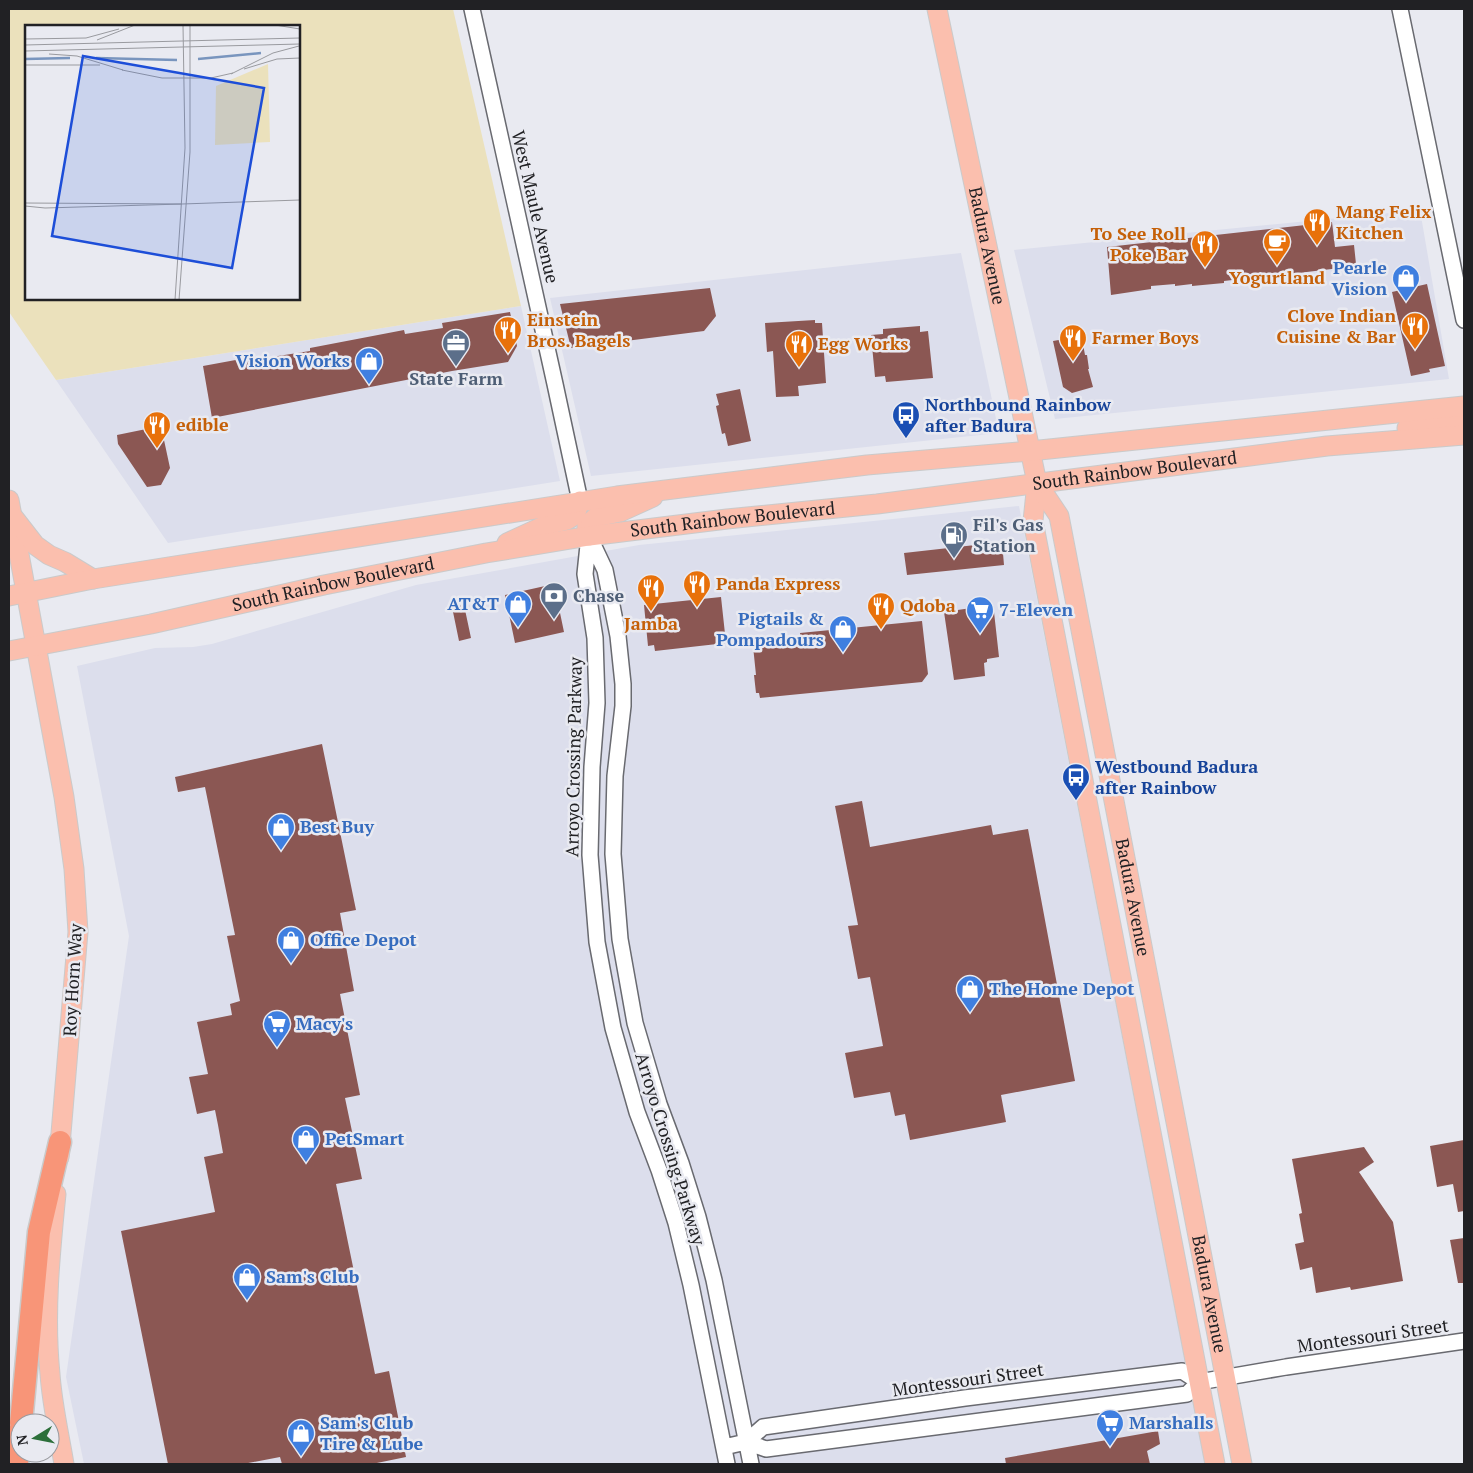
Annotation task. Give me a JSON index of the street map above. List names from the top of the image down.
{
  "streets": {
    "main road": ["Badura Avenue", "South Rainbow Boulevard", "Roy Horn Way"],
    "street": ["West Maule Avenue", "Arroyo Crossing Parkway", "Montessouri Street"]
  },
  "crossings": [
    ["West Maule Avenue", "South Rainbow Boulevard"],
    ["Badura Avenue", "South Rainbow Boulevard"],
    ["Badura Avenue", "Montessouri Street"],
    ["South Rainbow Boulevard", "Arroyo Crossing Parkway"],
    ["South Rainbow Boulevard", "Roy Horn Way"],
    ["Arroyo Crossing Parkway", "Montessouri Street"]
  ],
  "places": {
    "restaurant": [
      "Mang Felix Kitchen",
      "To See Roll Poke Bar",
      "Clove Indian Cuisine & Bar",
      "Einstein Bros. Bagels",
      "Farmer Boys",
      "Egg Works",
      "edible",
      "Panda Express",
      "Jamba",
      "Qdoba"
    ],
    "cafe": ["Yogurtland"],
    "shop": [
      "Pearle Vision",
      "Vision Works",
      "AT&T",
      "Pigtails & Pompadours",
      "Best Buy",
      "Office Depot",
      "The Home Depot",
      "PetSmart",
      "Sam's Club",
      "Sam's Club Tire & Lube"
    ],
    "office": ["State Farm"],
    "bus stop": ["Northbound Rainbow after Badura", "Westbound Badura after Rainbow"],
    "fuel station": ["Fil's Gas Station"],
    "bank": ["Chase"],
    "supermarket": ["7-Eleven", "Macy's", "Marshalls"]
  },
  "north": "left"
}
